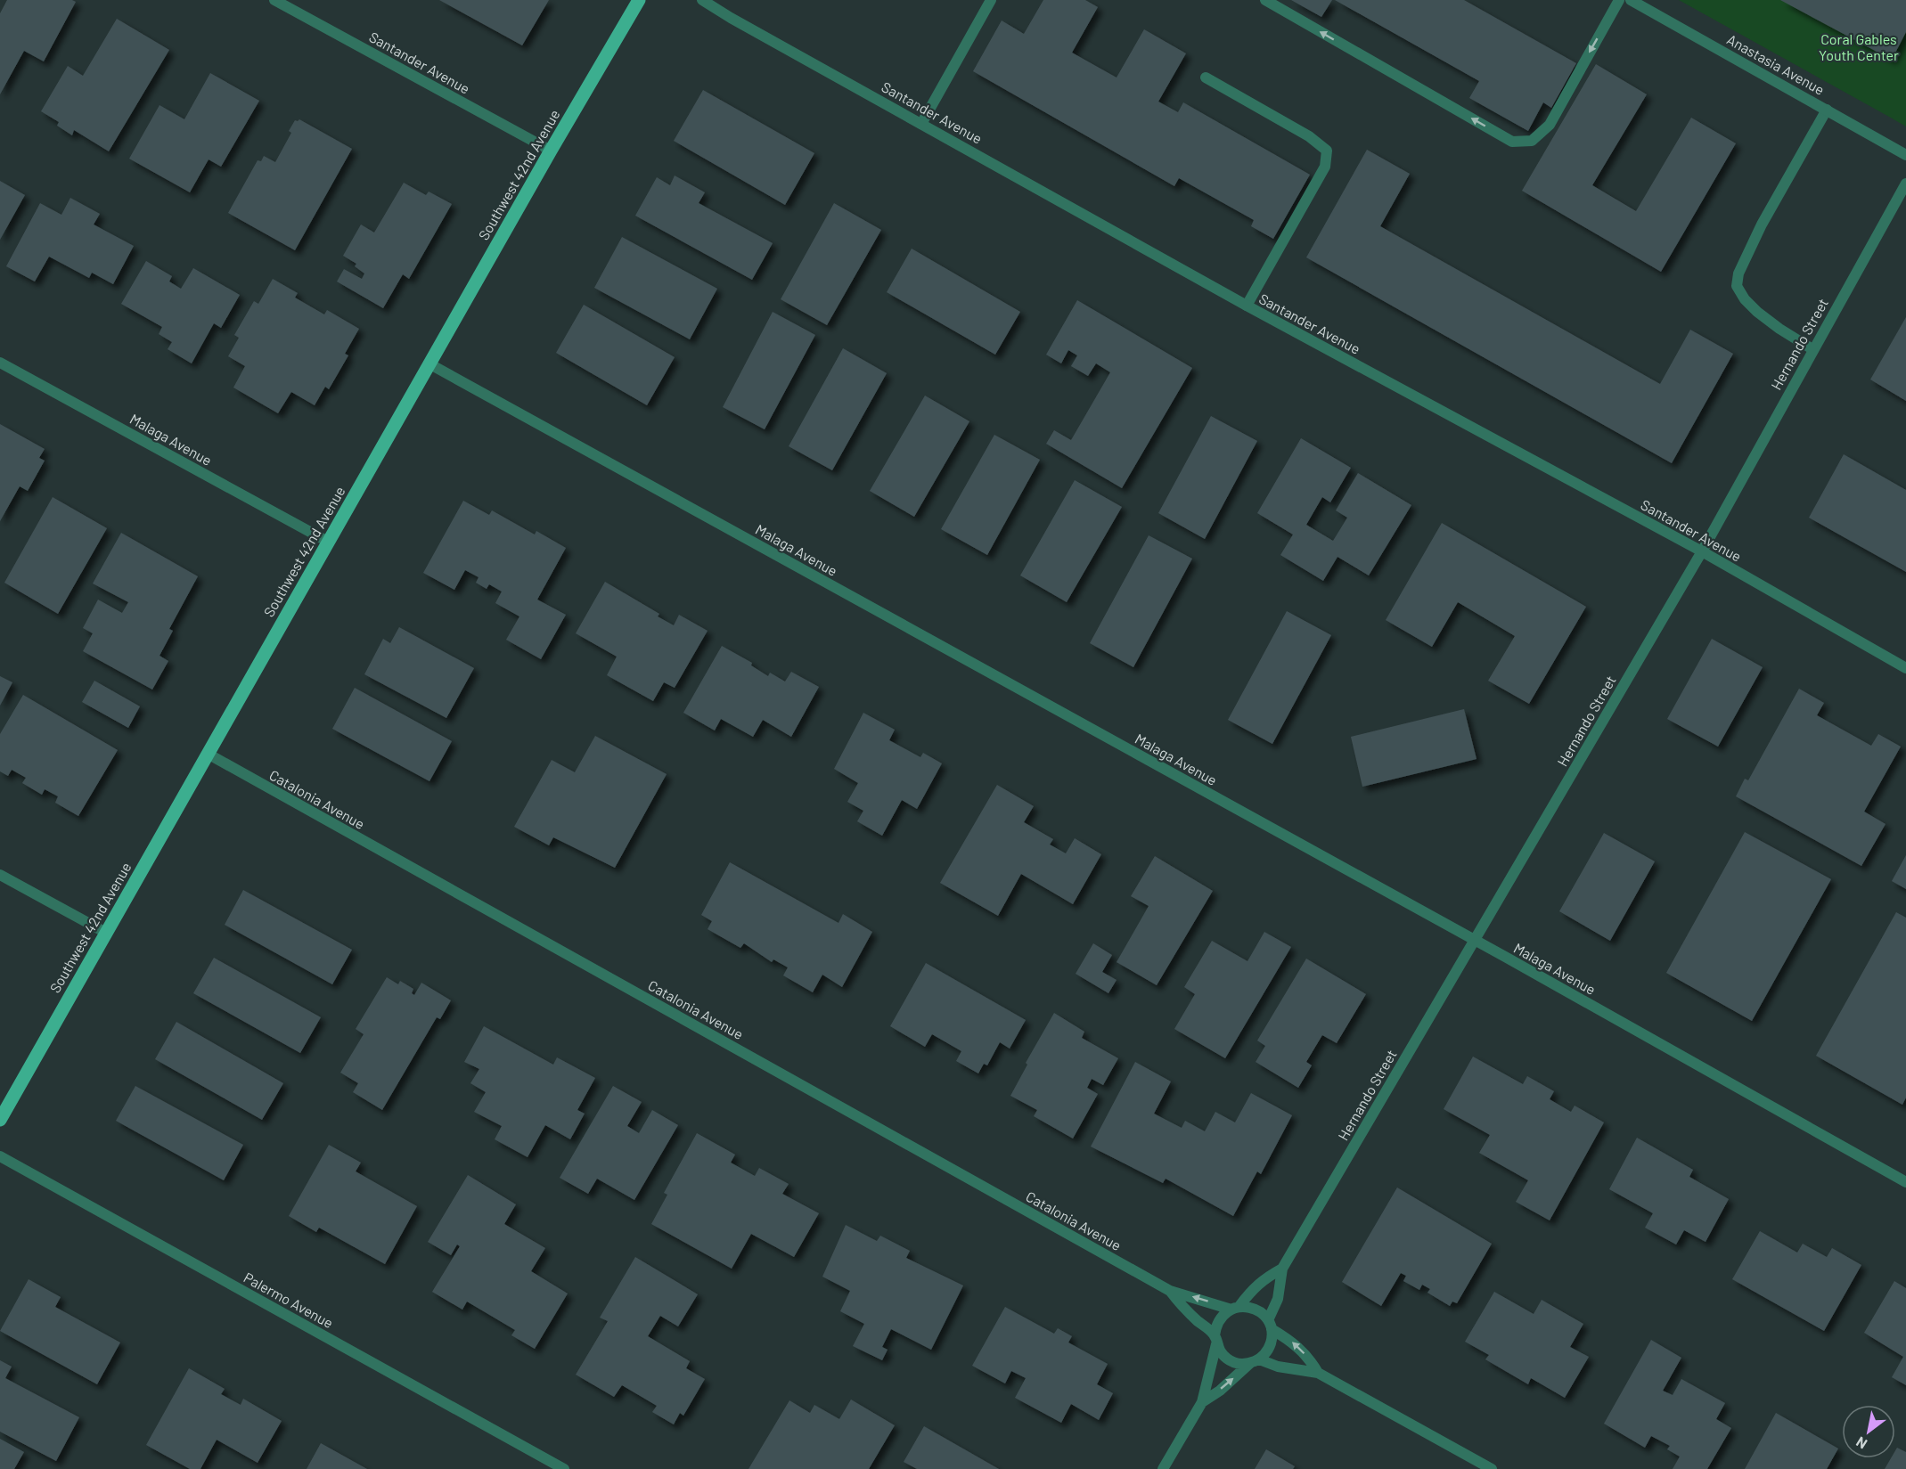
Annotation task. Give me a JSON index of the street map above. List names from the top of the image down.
{
  "streets": {
    "main road": ["Southwest 42nd Avenue"],
    "street": [
      "Santander Avenue",
      "Anastasia Avenue",
      "Hernando Street",
      "Malaga Avenue",
      "Catalonia Avenue",
      "Palermo Avenue"
    ]
  },
  "crossings": [
    ["Santander Avenue", "Southwest 42nd Avenue"],
    ["Santander Avenue", "Hernando Street"],
    ["Southwest 42nd Avenue", "Malaga Avenue"],
    ["Southwest 42nd Avenue", "Catalonia Avenue"],
    ["Hernando Street", "Malaga Avenue"],
    ["Hernando Street", "Catalonia Avenue"]
  ],
  "parks": ["Coral Gables Youth Center"],
  "north": "bottom left"
}
